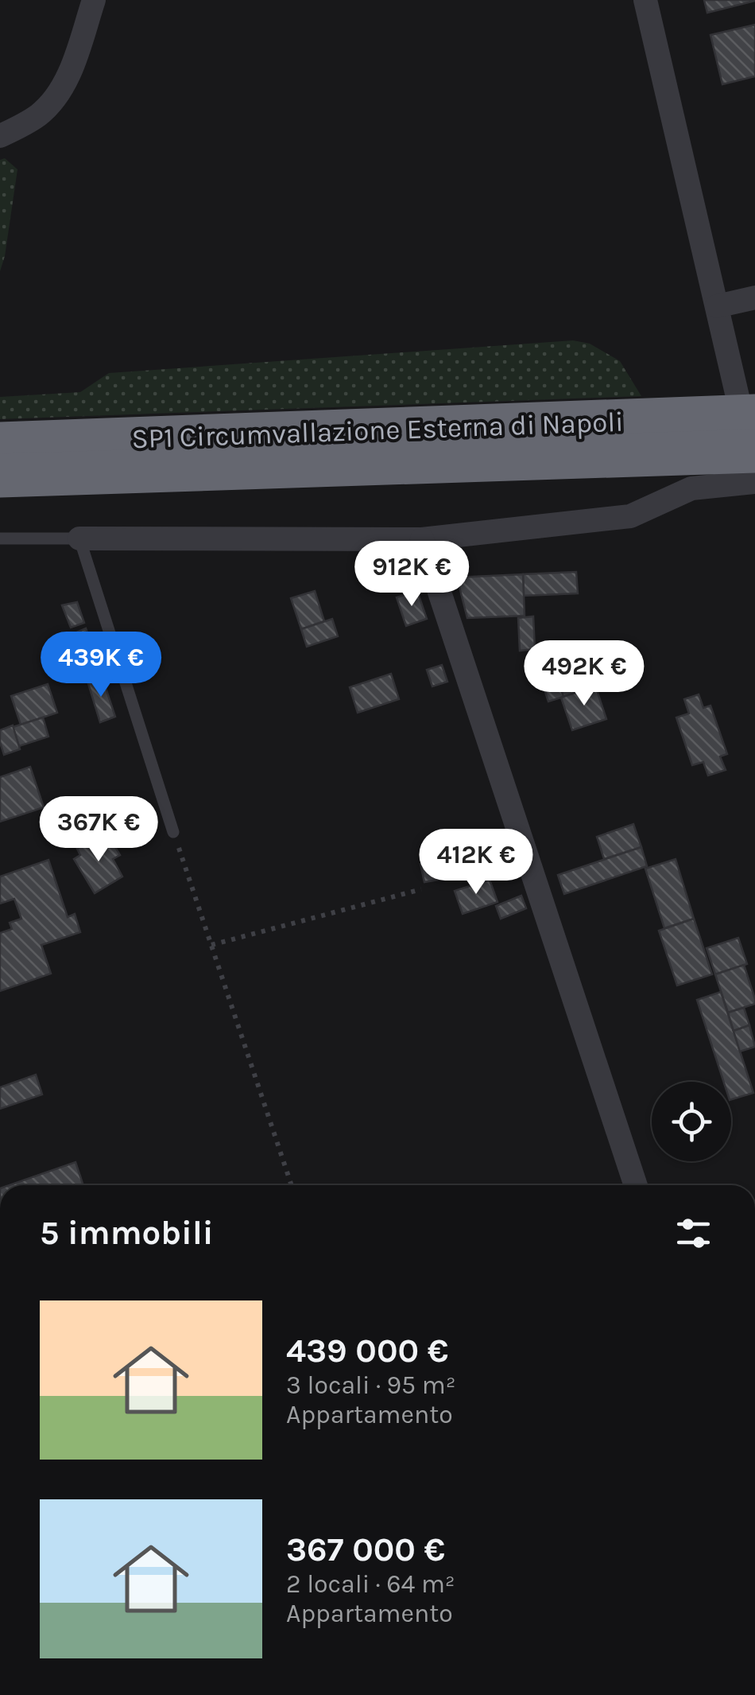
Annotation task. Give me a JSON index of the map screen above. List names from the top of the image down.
{
  "streets": {
    "highway": ["SP1 Circumvallazione Esterna di Napoli"]
  },
  "page": {
    "price": [
      "912K €",
      "439K €",
      "492K €",
      "367K €",
      "412K €"
    ],
    "heading": "5 immobili",
    "list": [
      {
        "name": "439 000 €",
        "note": "3 locali · 95 m² · Appartamento"
      },
      {
        "name": "367 000 €",
        "note": "2 locali · 64 m² · Appartamento"
      }
    ]
  }
}
